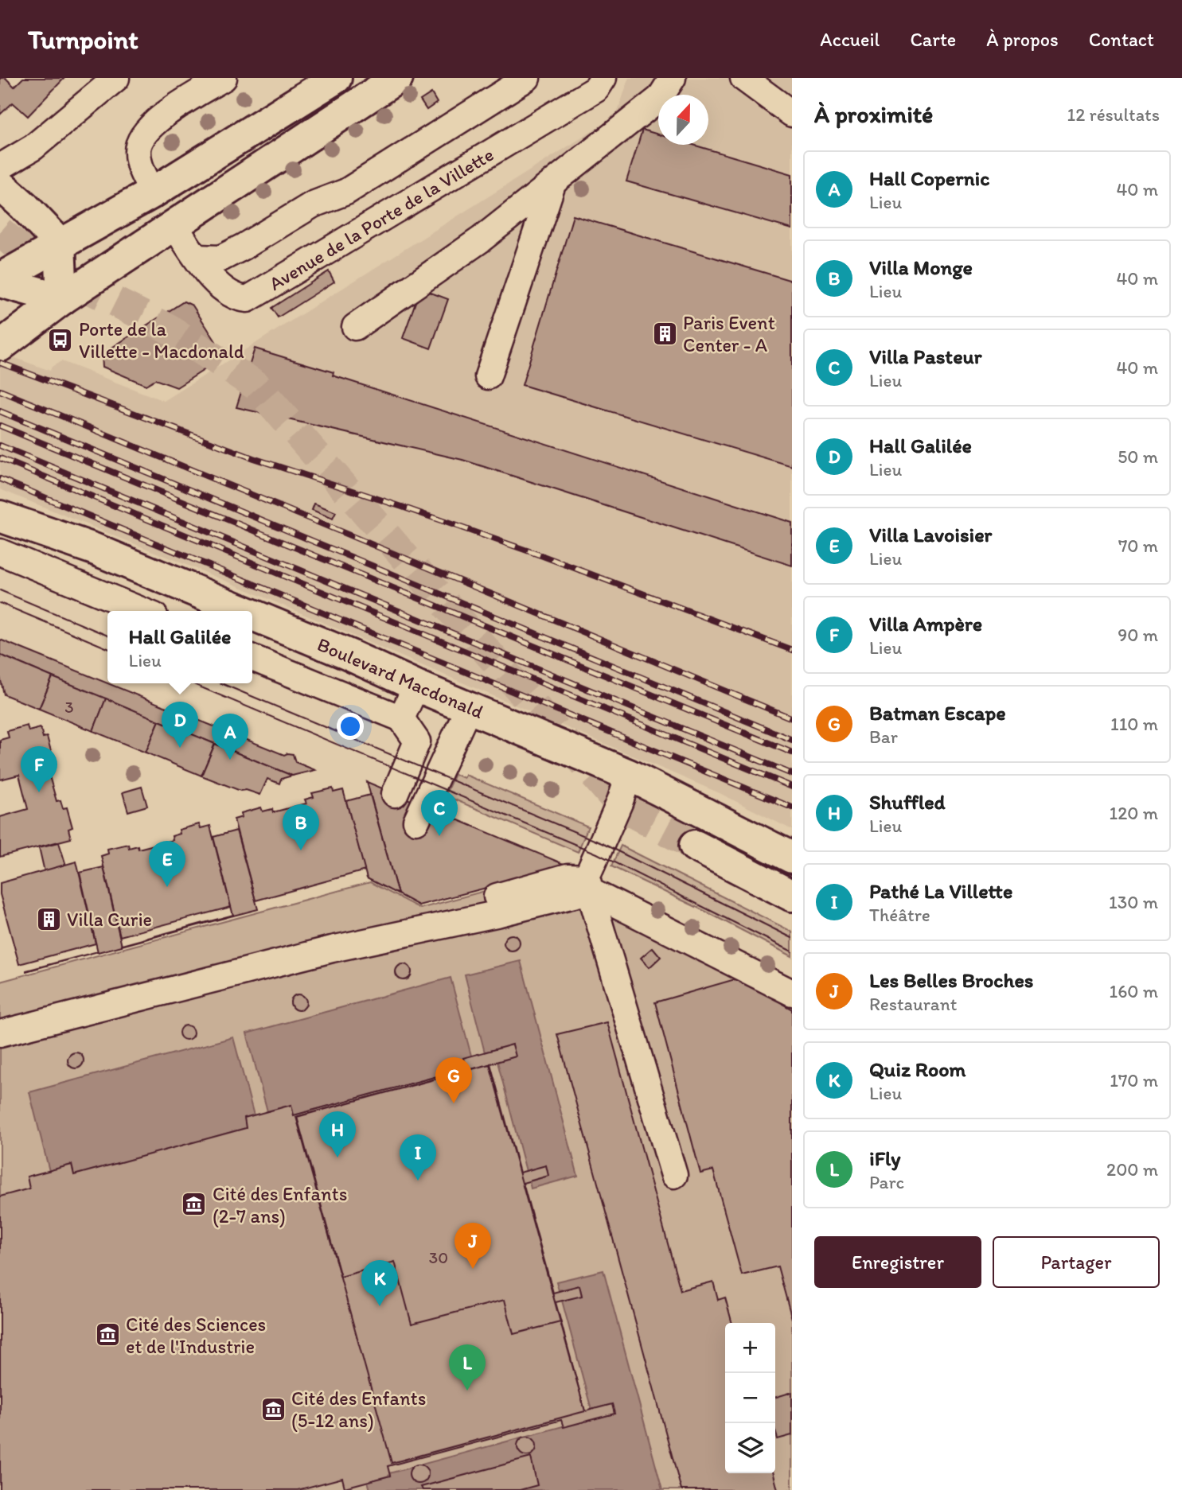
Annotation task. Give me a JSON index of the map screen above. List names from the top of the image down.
{
  "streets": {
    "main road": ["Boulevard Macdonald"],
    "street": ["Avenue de la Porte de la Villette"]
  },
  "places": {
    "building": ["Paris Event Center - A", "Villa Curie"],
    "bus stop": ["Porte de la Villette - Macdonald"],
    "museum": ["Cité des Enfants (2-7 ans)", "Cité des Sciences et de l'Industrie", "Cité des Enfants (5-12 ans)"]
  },
  "house_numbers": ["3", "30"],
  "north": "top",
  "page": {
    "header": "Turnpoint",
    "nav": [
      "Accueil",
      "Carte",
      "À propos",
      "Contact"
    ],
    "heading": ["À proximité", "12 résultats"],
    "list": [
      {
        "mark": "A",
        "name": "Hall Copernic",
        "note": "Lieu",
        "value": "40 m"
      },
      {
        "mark": "B",
        "name": "Villa Monge",
        "note": "Lieu",
        "value": "40 m"
      },
      {
        "mark": "C",
        "name": "Villa Pasteur",
        "note": "Lieu",
        "value": "40 m"
      },
      {
        "mark": "D",
        "name": "Hall Galilée",
        "note": "Lieu",
        "value": "50 m"
      },
      {
        "mark": "E",
        "name": "Villa Lavoisier",
        "note": "Lieu",
        "value": "70 m"
      },
      {
        "mark": "F",
        "name": "Villa Ampère",
        "note": "Lieu",
        "value": "90 m"
      },
      {
        "mark": "G",
        "name": "Batman Escape",
        "note": "Bar",
        "value": "110 m"
      },
      {
        "mark": "H",
        "name": "Shuffled",
        "note": "Lieu",
        "value": "120 m"
      },
      {
        "mark": "I",
        "name": "Pathé La Villette",
        "note": "Théâtre",
        "value": "130 m"
      },
      {
        "mark": "J",
        "name": "Les Belles Broches",
        "note": "Restaurant",
        "value": "160 m"
      },
      {
        "mark": "K",
        "name": "Quiz Room",
        "note": "Lieu",
        "value": "170 m"
      },
      {
        "mark": "L",
        "name": "iFly",
        "note": "Parc",
        "value": "200 m"
      }
    ],
    "popup": ["Hall Galilée", "Lieu"],
    "pins": [
      "D",
      "A",
      "F",
      "C",
      "B",
      "E",
      "G",
      "H",
      "I",
      "J",
      "K",
      "L"
    ],
    "buttons": ["Enregistrer", "Partager"],
    "map_buttons": ["+", "−"]
  }
}
